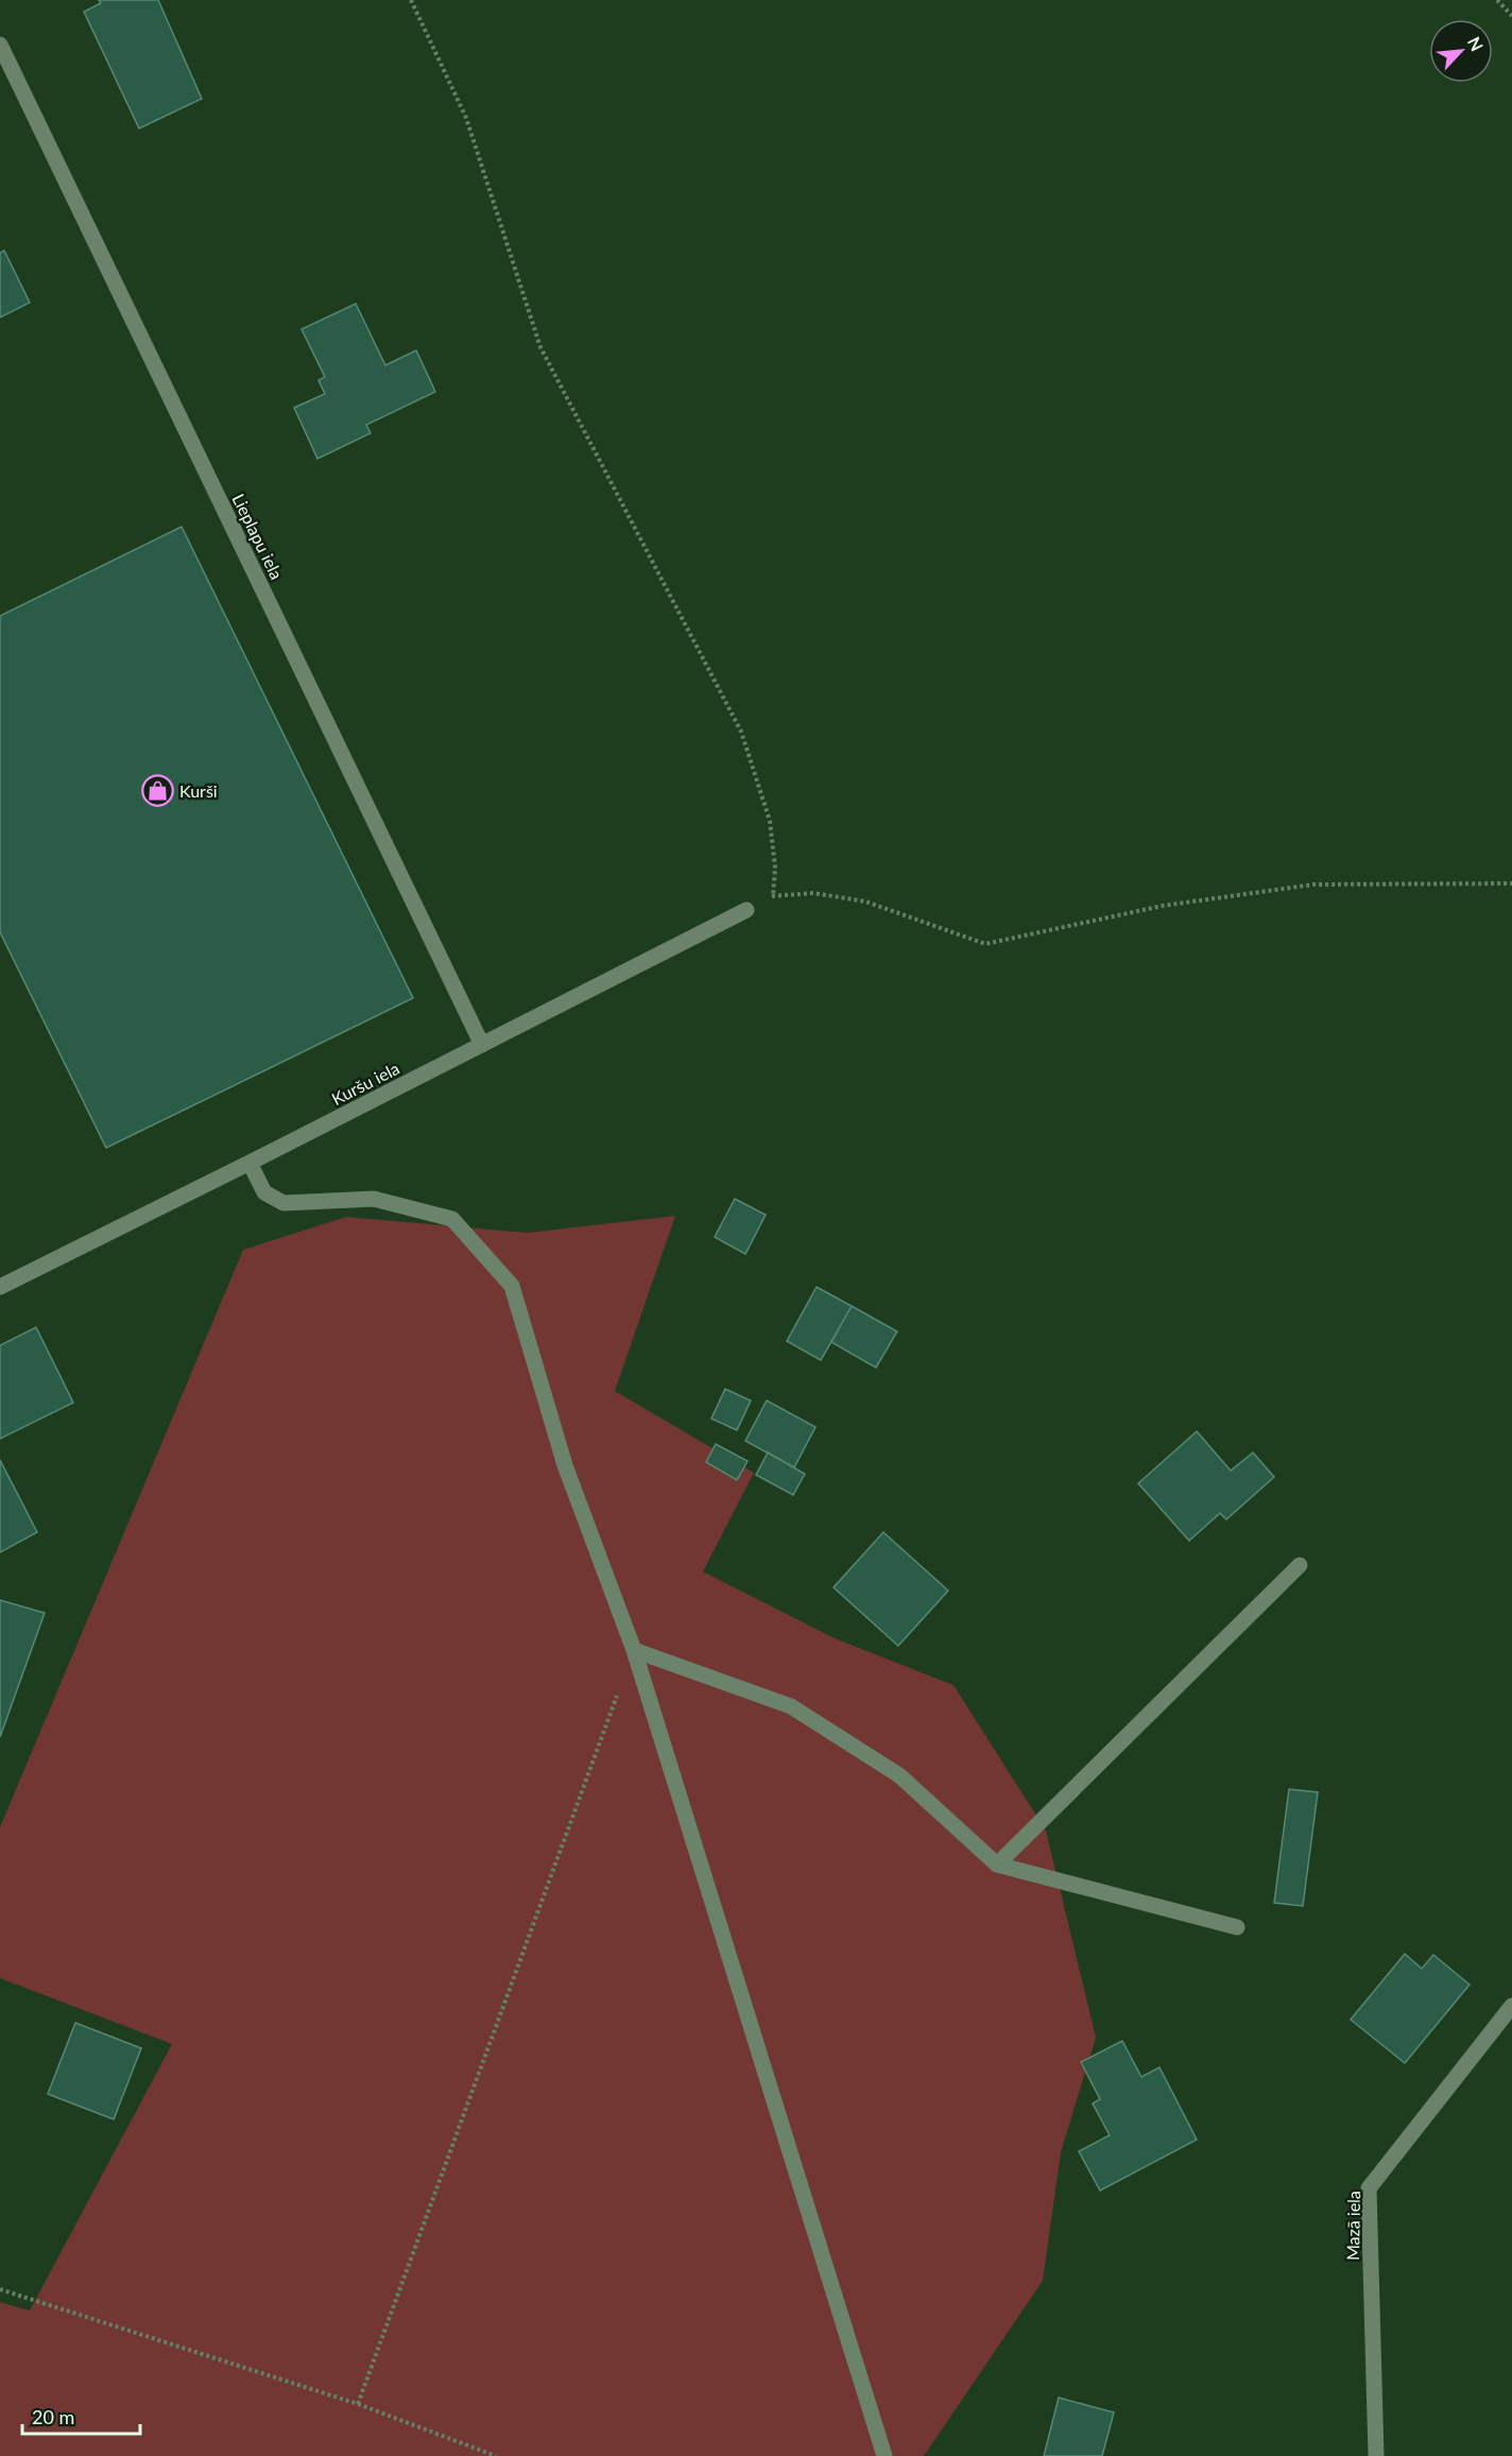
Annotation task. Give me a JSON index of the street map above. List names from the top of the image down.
{
  "streets": {
    "street": ["Lieplapu iela", "Kuršu iela", "Mazā iela"]
  },
  "crossings": [
    ["Lieplapu iela", "Kuršu iela"]
  ],
  "places": {
    "shop": ["Kurši"]
  },
  "scale_bar": "20 m",
  "north": "top right"
}
